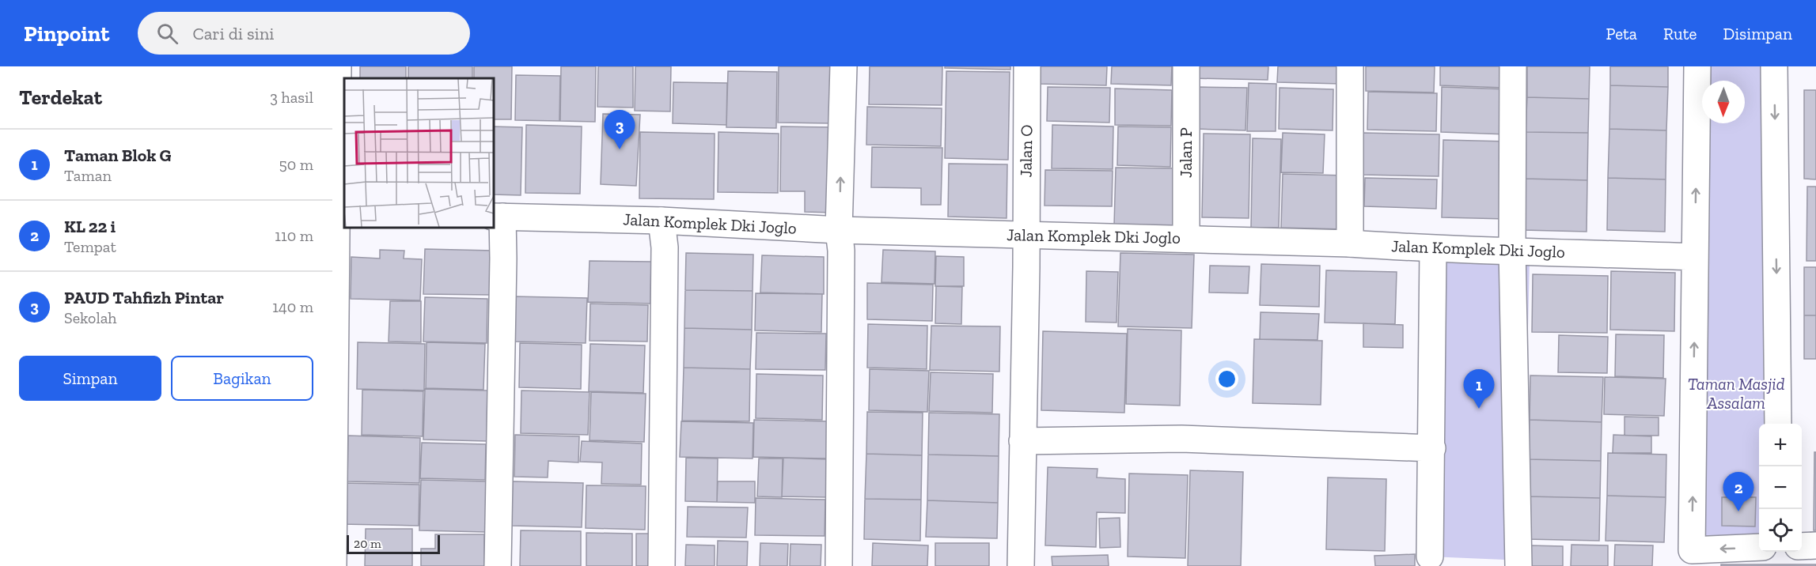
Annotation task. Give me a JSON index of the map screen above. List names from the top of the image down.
{
  "streets": {
    "street": ["Jalan O", "Jalan P", "Jalan Komplek Dki Joglo"]
  },
  "crossings": [
    ["Jalan O", "Jalan Komplek Dki Joglo"],
    ["Jalan P", "Jalan Komplek Dki Joglo"]
  ],
  "parks": ["Taman Masjid Assalam"],
  "scale_bar": "20 m",
  "north": "bottom",
  "page": {
    "header": "Pinpoint",
    "search": "Cari di sini",
    "nav": ["Peta", "Rute", "Disimpan"],
    "heading": ["Terdekat", "3 hasil"],
    "pins": ["3", "1", "2"],
    "list": [
      {
        "mark": "1",
        "name": "Taman Blok G",
        "note": "Taman",
        "value": "50 m"
      },
      {
        "mark": "2",
        "name": "KL 22 i",
        "note": "Tempat",
        "value": "110 m"
      },
      {
        "mark": "3",
        "name": "PAUD Tahfizh Pintar",
        "note": "Sekolah",
        "value": "140 m"
      }
    ],
    "buttons": ["Simpan", "Bagikan"],
    "map_buttons": ["+", "−"],
    "scale": "20 m"
  }
}
